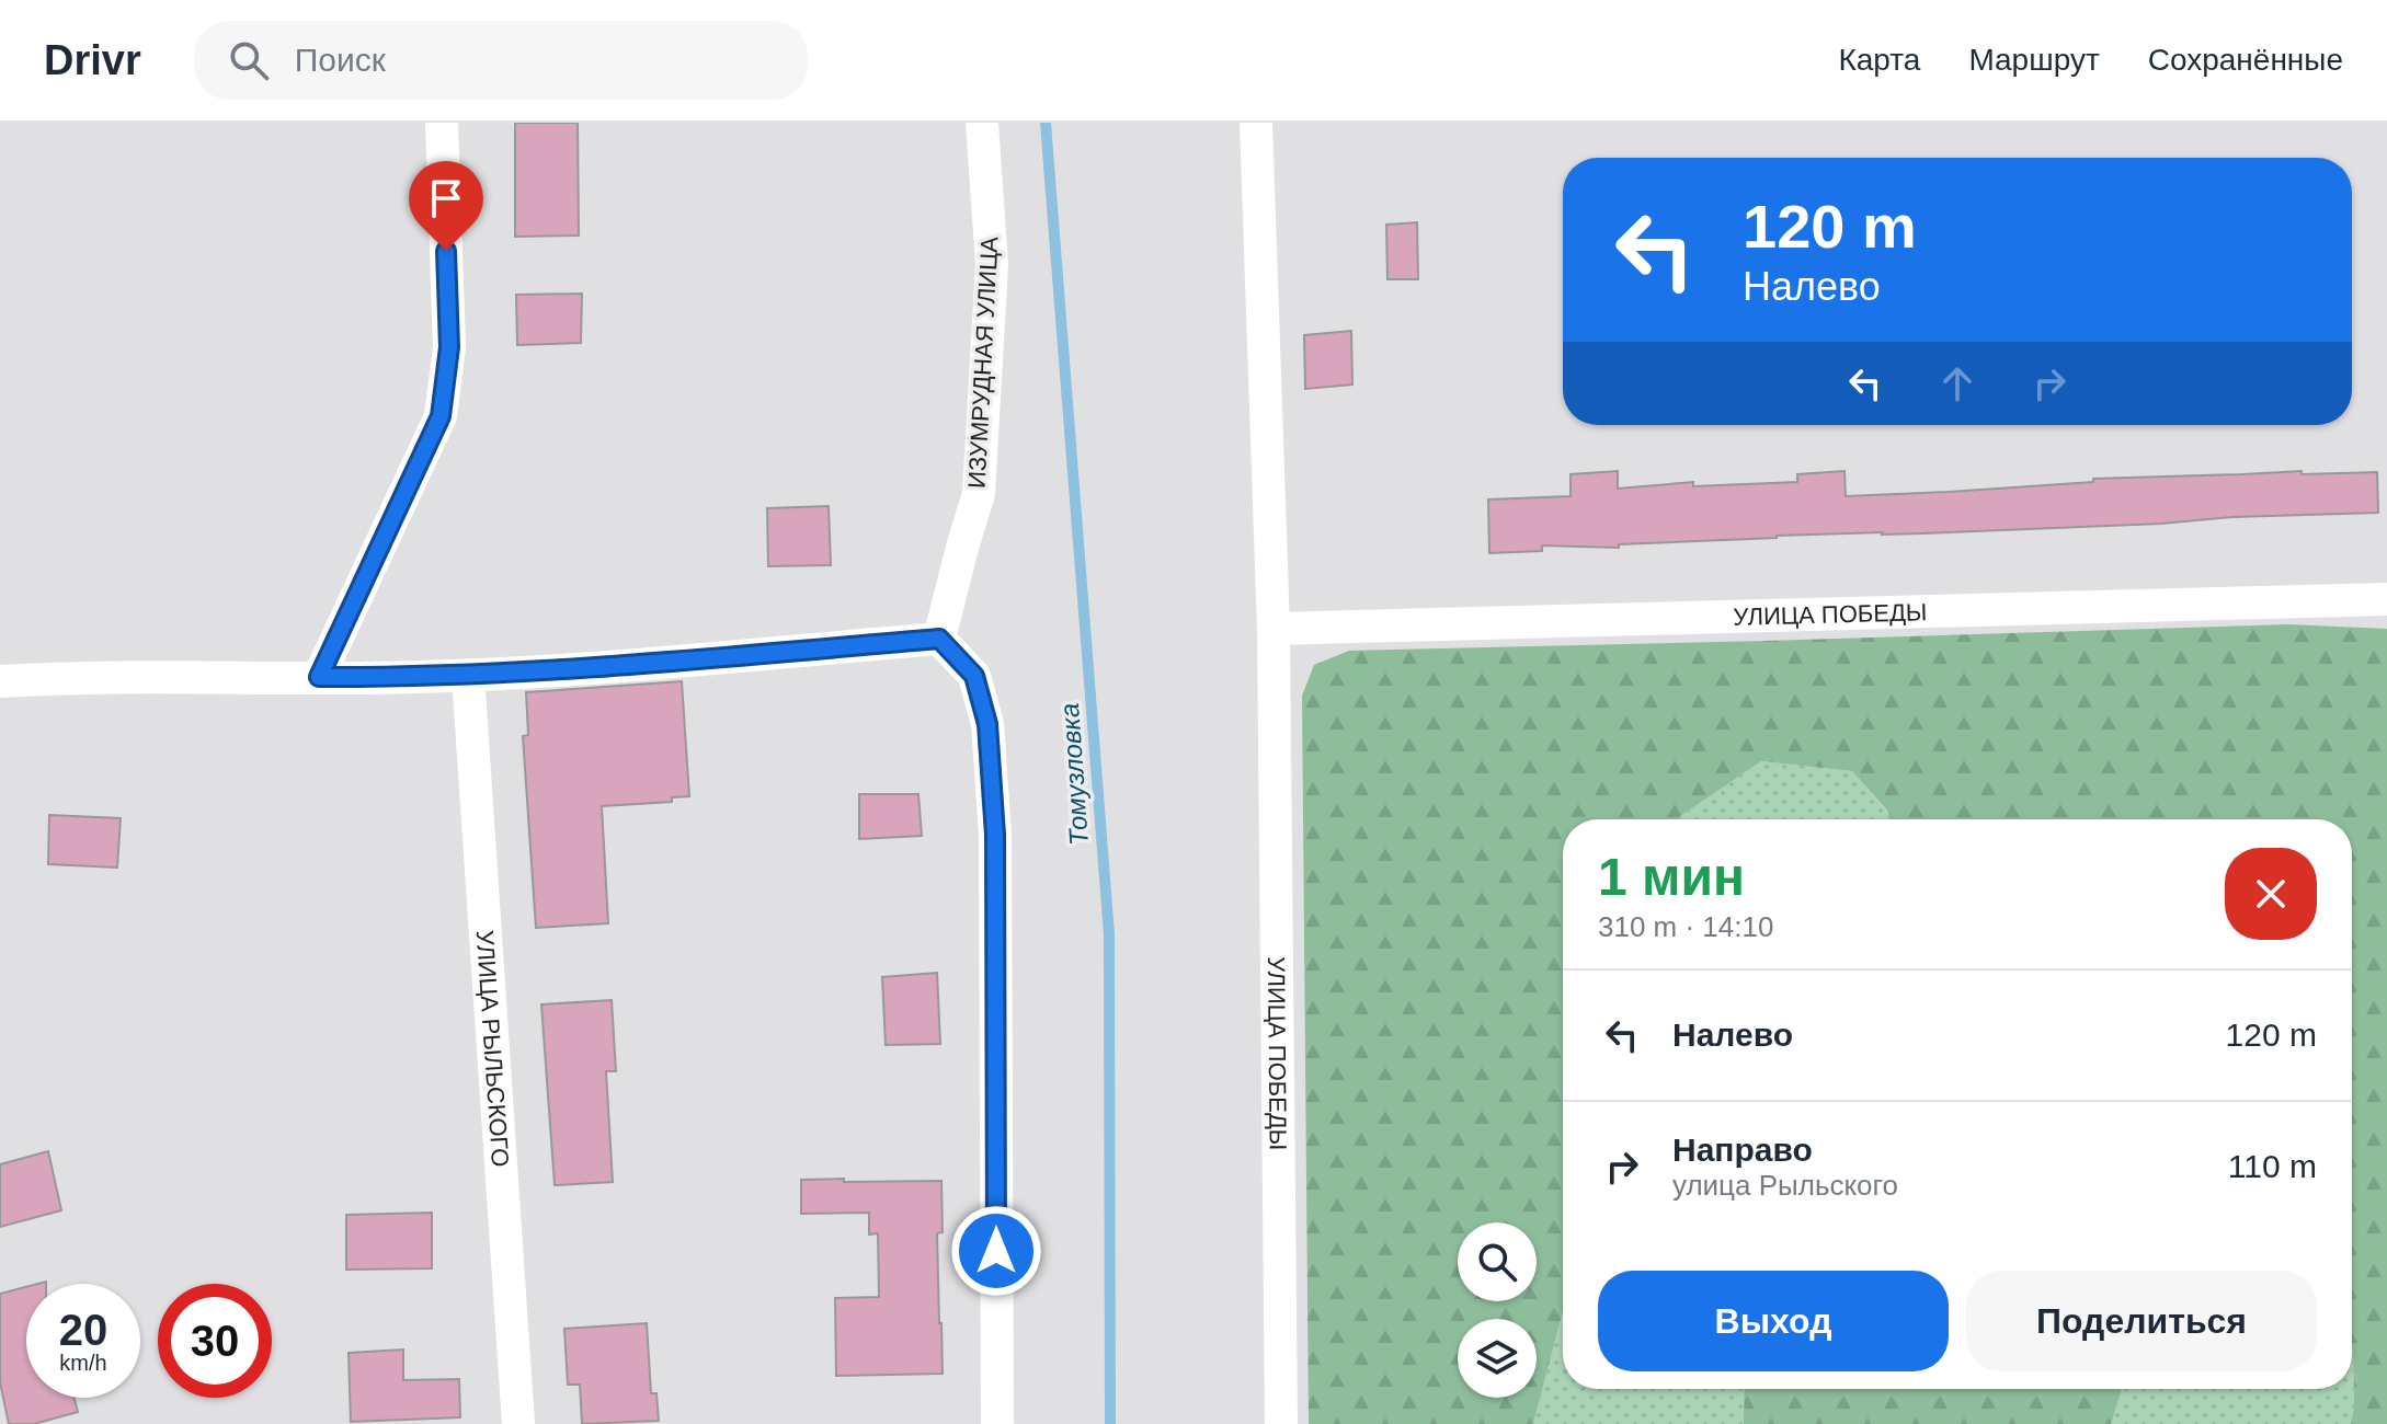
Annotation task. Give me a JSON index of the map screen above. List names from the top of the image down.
{
  "streets": {
    "street": ["ИЗУМРУДНАЯ УЛИЦА", "УЛИЦА ПОБЕДЫ", "УЛИЦА РЫЛЬСКОГО"]
  },
  "water": ["Томузловка"],
  "page": {
    "header": "Drivr",
    "search": "Поиск",
    "nav": ["Карта", "Маршрут", "Сохранённые"],
    "turn": ["120 m", "Налево"],
    "heading": ["1 мин", "310 m · 14:10"],
    "list": [
      {
        "name": "Налево",
        "value": "120 m"
      },
      {
        "name": "Направо",
        "note": "улица Рыльского",
        "value": "110 m"
      }
    ],
    "buttons": ["Выход", "Поделиться"],
    "speed": "20 km/h",
    "limit": "30"
  }
}
